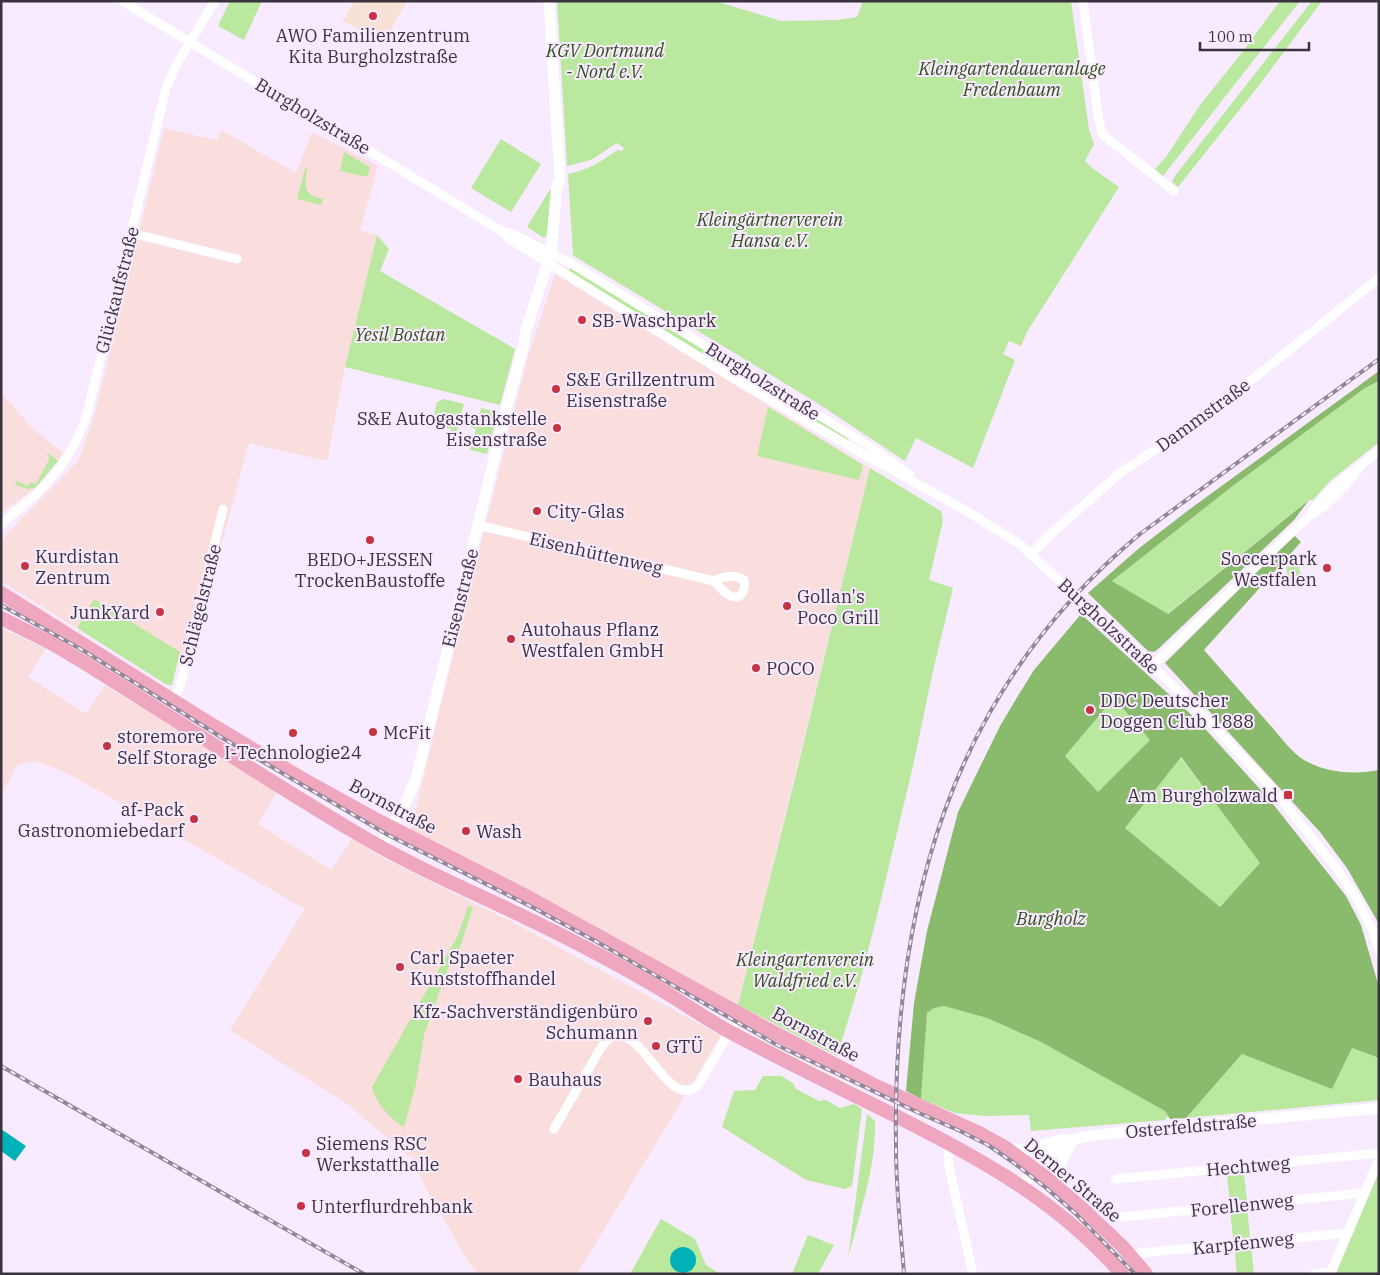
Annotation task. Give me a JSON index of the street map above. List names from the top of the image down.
{
  "streets": {
    "main road": ["Bornstraße", "Derner Straße"],
    "street": [
      "Burgholzstraße",
      "Glückaufstraße",
      "Dammstraße",
      "Eisenhüttenweg",
      "Eisenstraße",
      "Schlägelstraße",
      "Osterfeldstraße",
      "Hechtweg",
      "Forellenweg",
      "Karpfenweg"
    ]
  },
  "crossings": [
    ["Burgholzstraße", "Glückaufstraße"],
    ["Burgholzstraße", "Dammstraße"],
    ["Burgholzstraße", "Eisenstraße"],
    ["Eisenhüttenweg", "Eisenstraße"],
    ["Eisenstraße", "Bornstraße"],
    ["Schlägelstraße", "Bornstraße"],
    ["Bornstraße", "Derner Straße"],
    ["Osterfeldstraße", "Derner Straße"]
  ],
  "parks": [
    "KGV Dortmund - Nord e.V.",
    "Kleingartendaueranlage Fredenbaum",
    "Kleingärtnerverein Hansa e.V.",
    "Yesil Bostan",
    "Burgholz",
    "Kleingartenverein Waldfried e.V."
  ],
  "places": {
    "other": [
      "AWO Familienzentrum Kita Burgholzstraße",
      "SB-Waschpark",
      "S&E Grillzentrum Eisenstraße",
      "S&E Autogastankstelle Eisenstraße",
      "City-Glas",
      "BEDO+JESSEN TrockenBaustoffe",
      "Kurdistan Zentrum",
      "Soccerpark Westfalen",
      "Gollan's Poco Grill",
      "JunkYard",
      "Autohaus Pflanz Westfalen GmbH",
      "POCO",
      "DDC Deutscher Doggen Club 1888",
      "McFit",
      "I-Technologie24",
      "storemore Self Storage",
      "af-Pack Gastronomiebedarf",
      "Wash",
      "Carl Spaeter Kunststoffhandel",
      "Kfz-Sachverständigenbüro Schumann",
      "GTÜ",
      "Bauhaus",
      "Siemens RSC Werkstatthalle",
      "Unterflurdrehbank"
    ],
    "transit": ["Am Burgholzwald"]
  },
  "scale_bar": "100 m"
}
